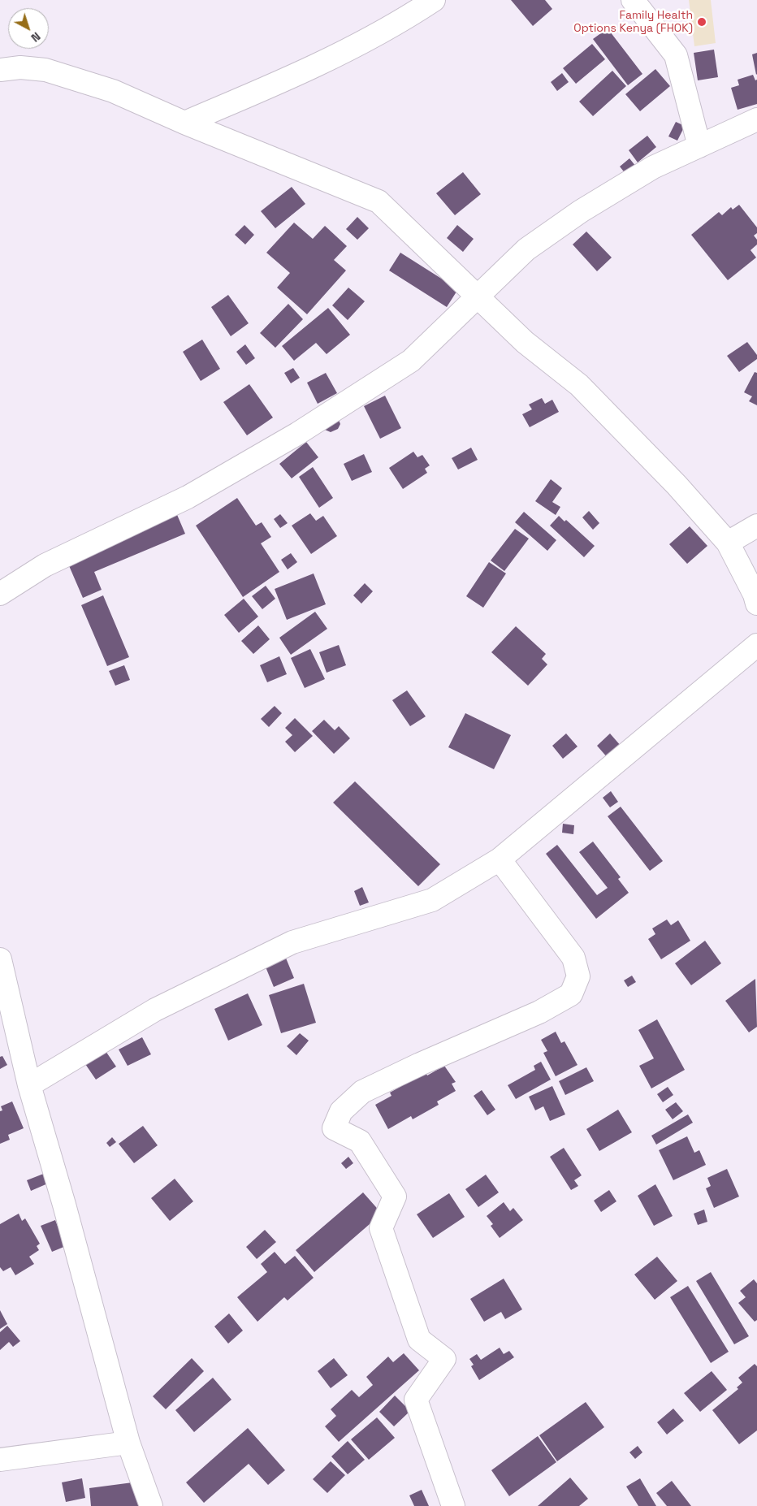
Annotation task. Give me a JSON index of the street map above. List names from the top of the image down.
{
  "places": ["Family Health Options Kenya (FHOK)"],
  "north": "bottom right"
}
